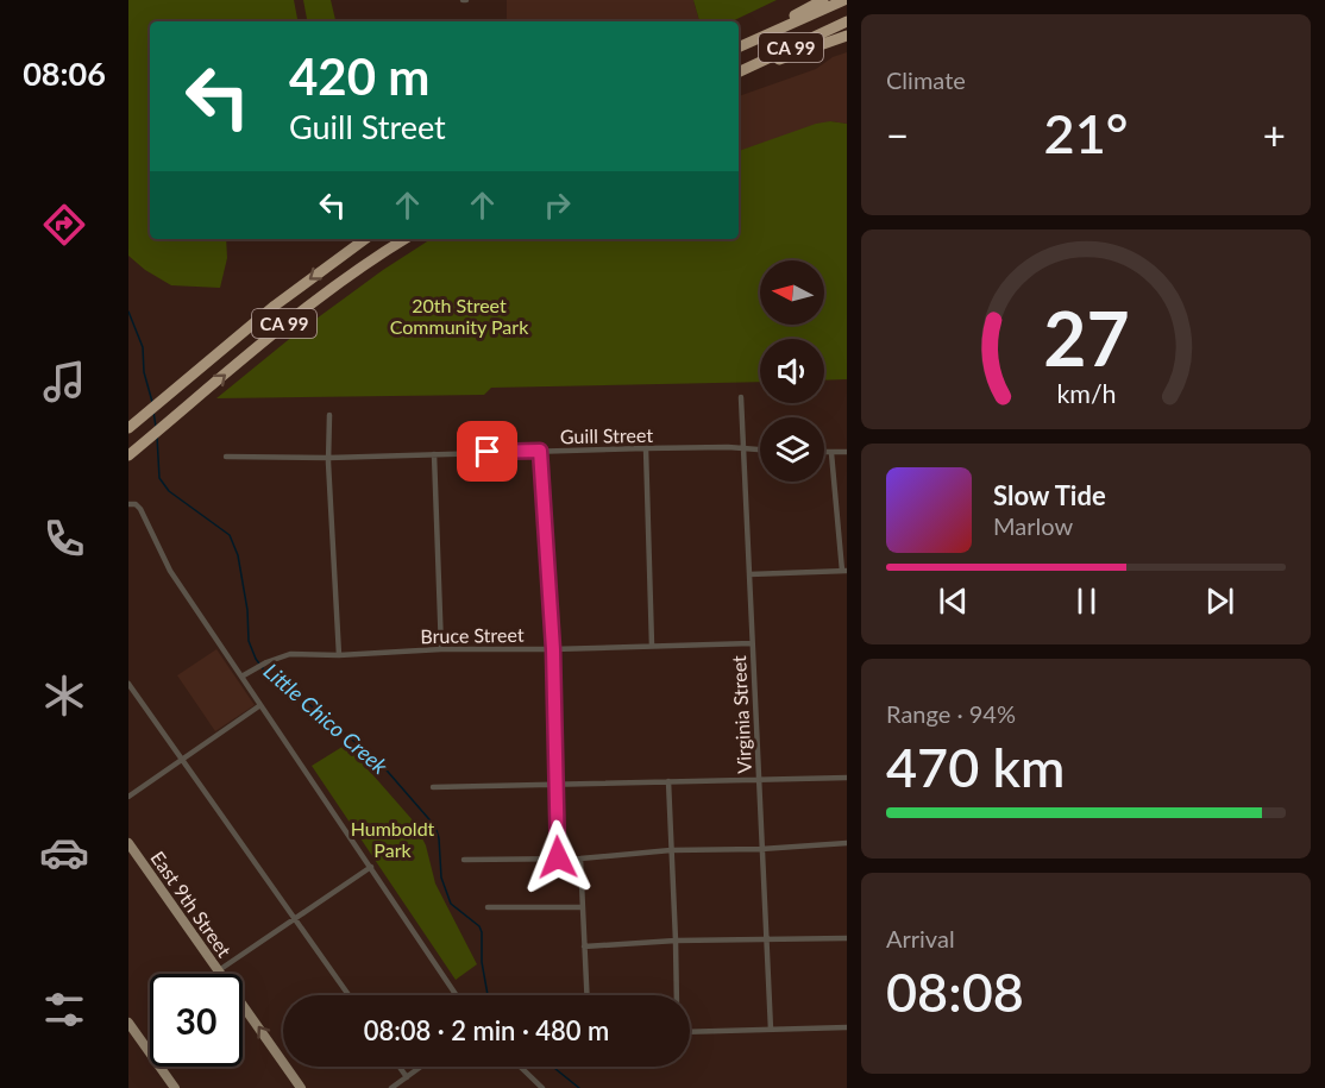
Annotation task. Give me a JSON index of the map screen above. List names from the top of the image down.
{
  "streets": {
    "highway": ["CA 99"],
    "main road": ["East 9th Street"],
    "street": ["Guill Street", "Bruce Street", "Virginia Street"]
  },
  "crossings": [
    ["Guill Street", "Virginia Street"],
    ["Bruce Street", "Virginia Street"]
  ],
  "one_way": ["East 9th Street"],
  "water": ["Little Chico Creek"],
  "parks": ["20th Street Community Park", "Humboldt Park"],
  "north": "left",
  "page": {
    "tabs": "08:06",
    "tile": [
      "Climate",
      ["Range · 94%", "470 km"],
      ["Arrival", "08:08"]
    ],
    "turn": ["420 m", "Guill Street"],
    "heat": ["−", "21°", "+"],
    "song": ["Slow Tide", "Marlow"],
    "limit": "30",
    "trip": "08:08 · 2 min · 480 m",
    "gauge": ["27", "km/h"]
  }
}
